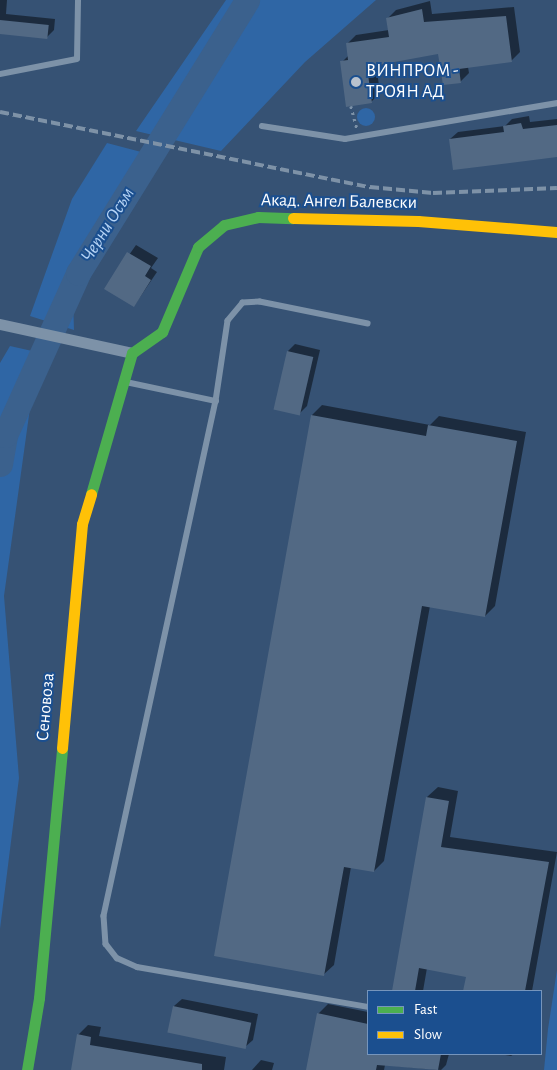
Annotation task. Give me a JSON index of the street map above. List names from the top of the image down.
{
  "streets": {
    "street": ["Акад. Ангел Балевски", "Сеновоза"]
  },
  "crossings": [
    ["Акад. Ангел Балевски", "Сеновоза"]
  ],
  "water": ["Черни Осъм"],
  "places": ["ВИНПРОМ - ТРОЯН АД"],
  "legend": ["Fast", "Slow"]
}
